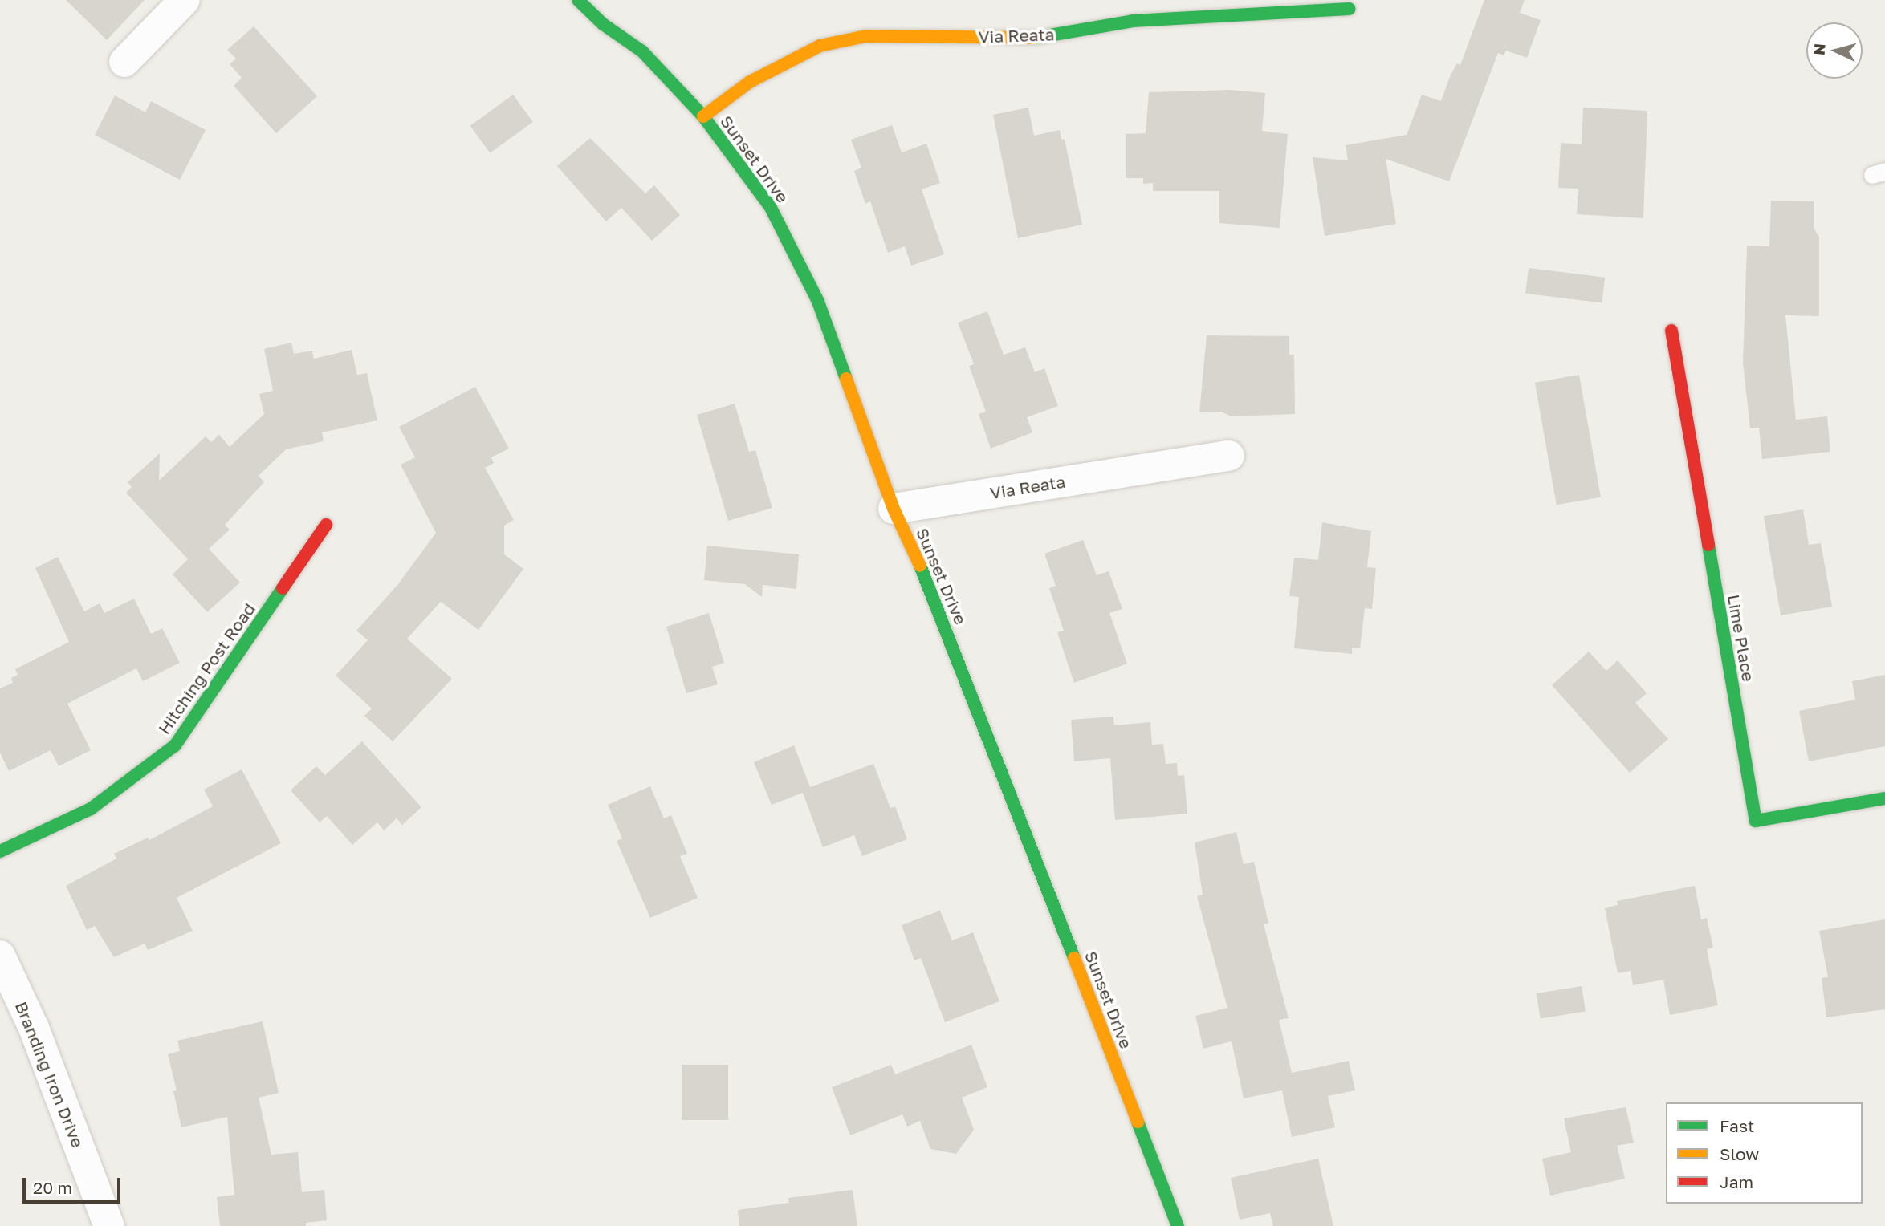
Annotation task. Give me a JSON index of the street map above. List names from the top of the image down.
{
  "streets": {
    "street": [
      "Via Reata",
      "Sunset Drive",
      "Lime Place",
      "Hitching Post Road",
      "Branding Iron Drive"
    ]
  },
  "crossings": [
    ["Via Reata", "Sunset Drive"]
  ],
  "legend": ["Fast", "Slow", "Jam"],
  "scale_bar": "20 m",
  "north": "left"
}
